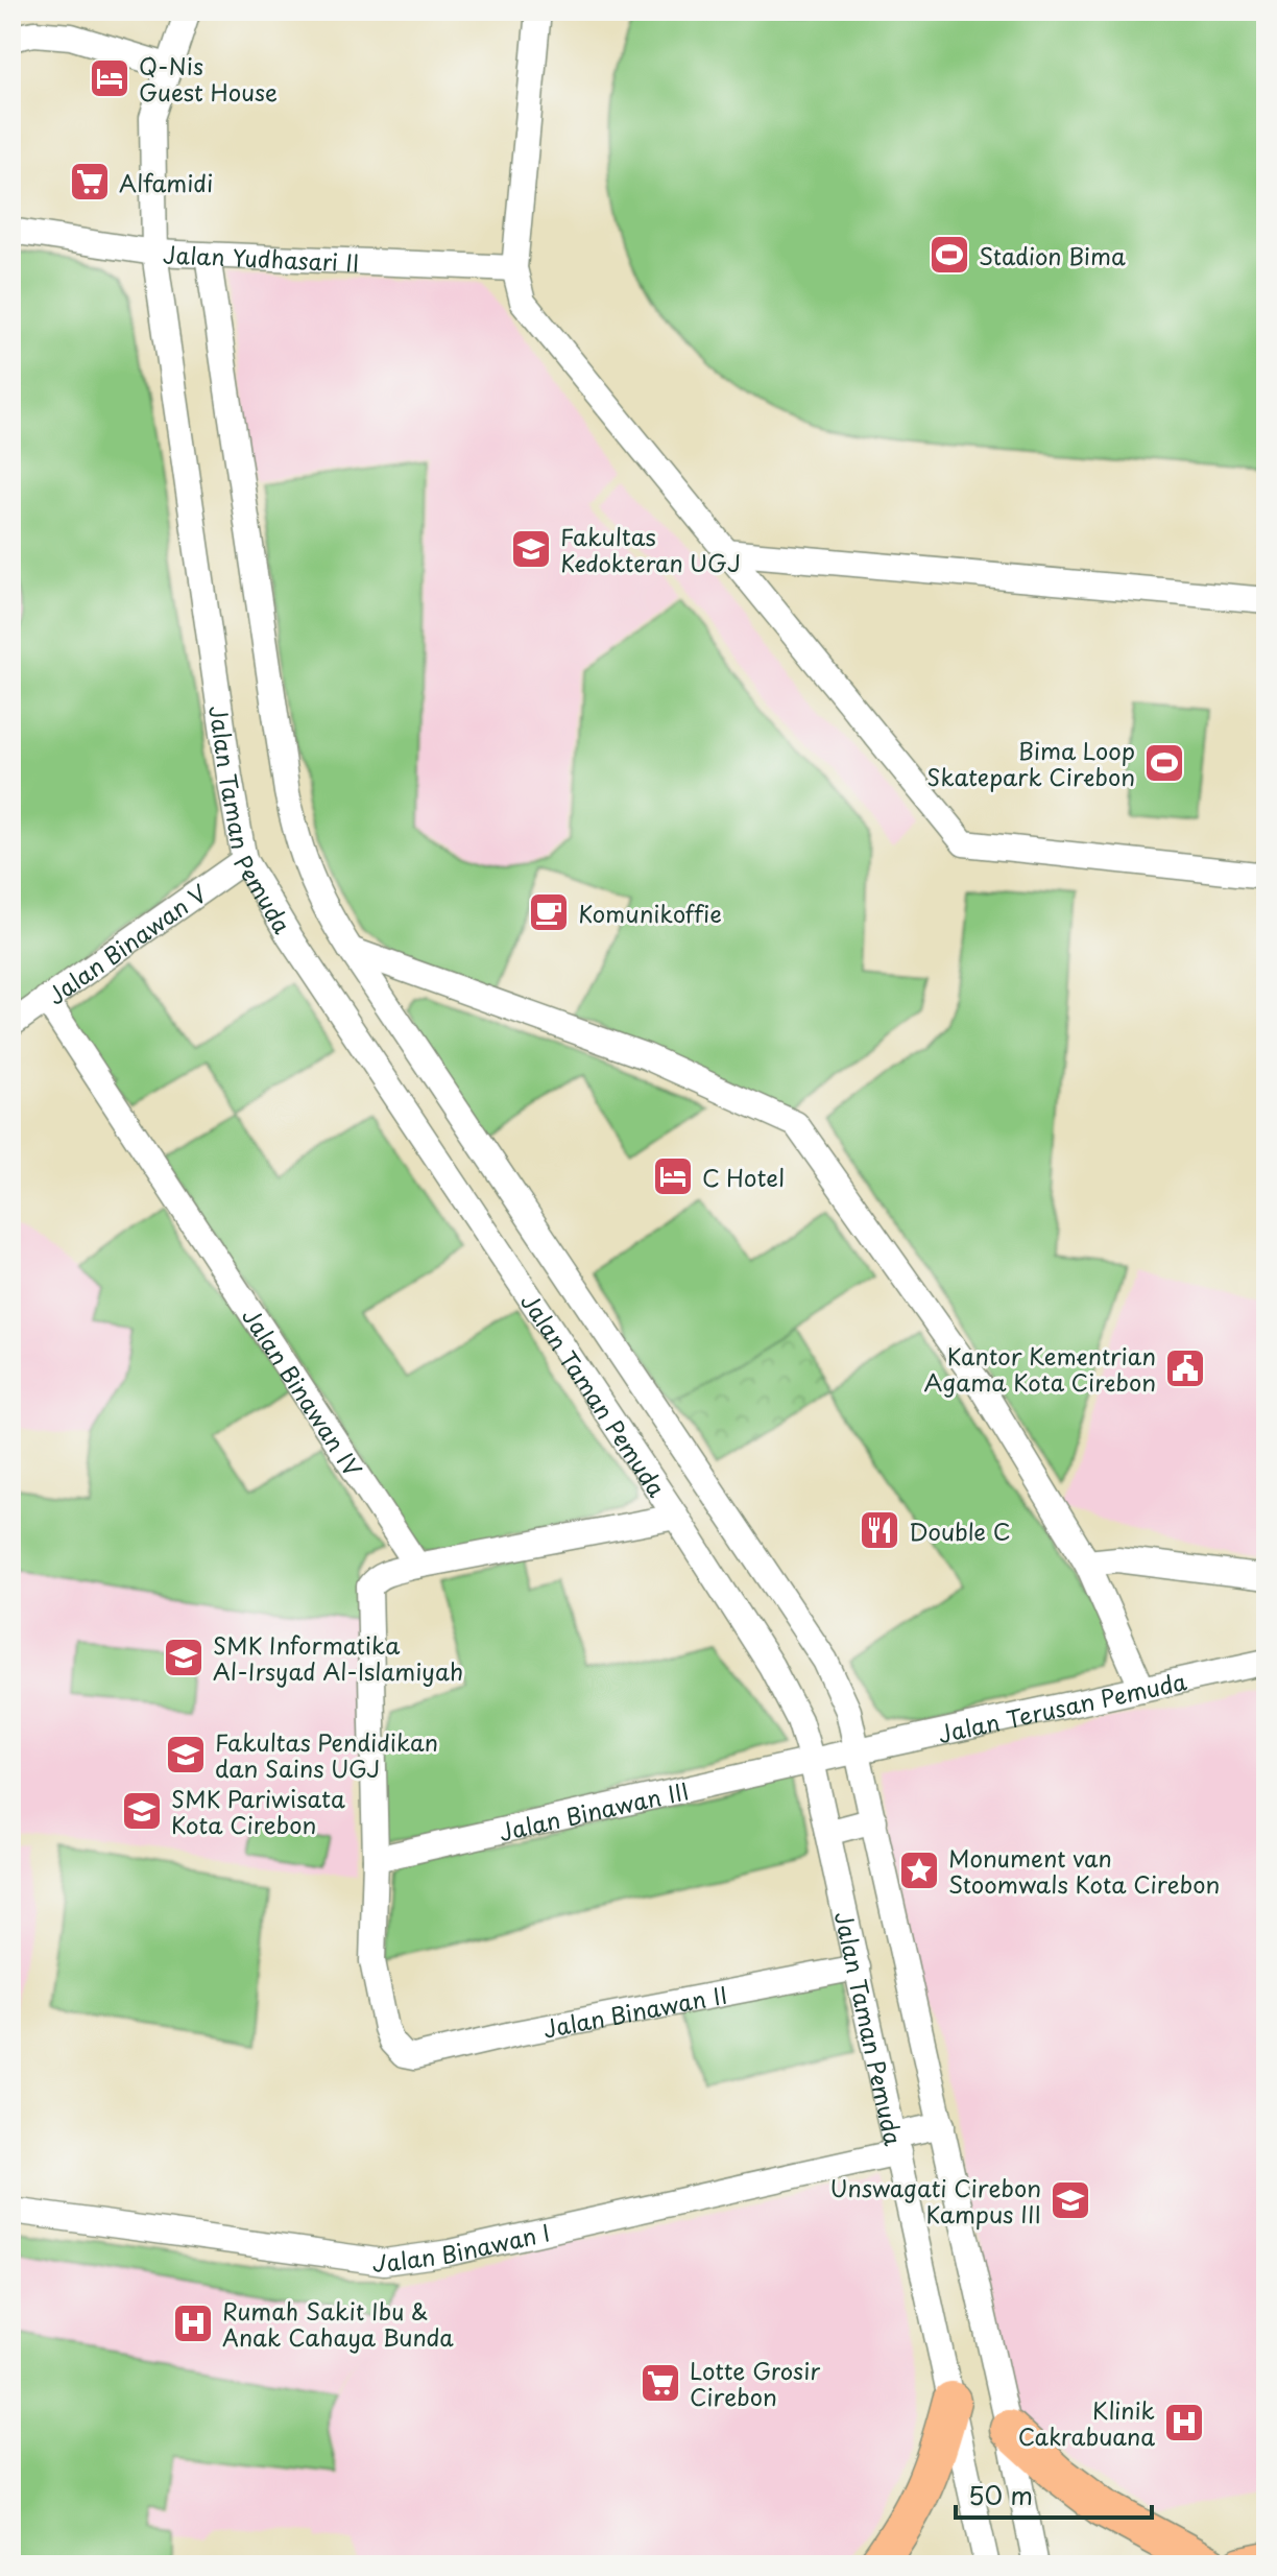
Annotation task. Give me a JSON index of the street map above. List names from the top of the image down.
{
  "streets": {
    "street": [
      "Jalan Yudhasari II",
      "Jalan Taman Pemuda",
      "Jalan Binawan V",
      "Jalan Binawan IV",
      "Jalan Terusan Pemuda",
      "Jalan Binawan III",
      "Jalan Binawan II",
      "Jalan Binawan I"
    ]
  },
  "crossings": [
    ["Jalan Yudhasari II", "Jalan Taman Pemuda"],
    ["Jalan Taman Pemuda", "Jalan Binawan V"],
    ["Jalan Taman Pemuda", "Jalan Terusan Pemuda"],
    ["Jalan Taman Pemuda", "Jalan Binawan III"],
    ["Jalan Taman Pemuda", "Jalan Binawan II"],
    ["Jalan Taman Pemuda", "Jalan Binawan I"],
    ["Jalan Binawan V", "Jalan Binawan IV"],
    ["Jalan Terusan Pemuda", "Jalan Binawan III"],
    ["Jalan Binawan III", "Jalan Binawan II"]
  ],
  "places": {
    "hotel": ["Q-Nis Guest House", "C Hotel"],
    "supermarket": ["Alfamidi", "Lotte Grosir Cirebon"],
    "sports": ["Stadion Bima", "Bima Loop Skatepark Cirebon"],
    "school or university": [
      "Fakultas Kedokteran UGJ",
      "SMK Informatika Al-Irsyad Al-Islamiyah",
      "Fakultas Pendidikan dan Sains UGJ",
      "SMK Pariwisata Kota Cirebon",
      "Unswagati Cirebon Kampus III"
    ],
    "cafe": ["Komunikoffie"],
    "public building": ["Kantor Kementrian Agama Kota Cirebon"],
    "restaurant": ["Double C"],
    "place": ["Monument van Stoomwals Kota Cirebon"],
    "hospital": ["Rumah Sakit Ibu & Anak Cahaya Bunda", "Klinik Cakrabuana"]
  },
  "scale_bar": "50 m"
}
